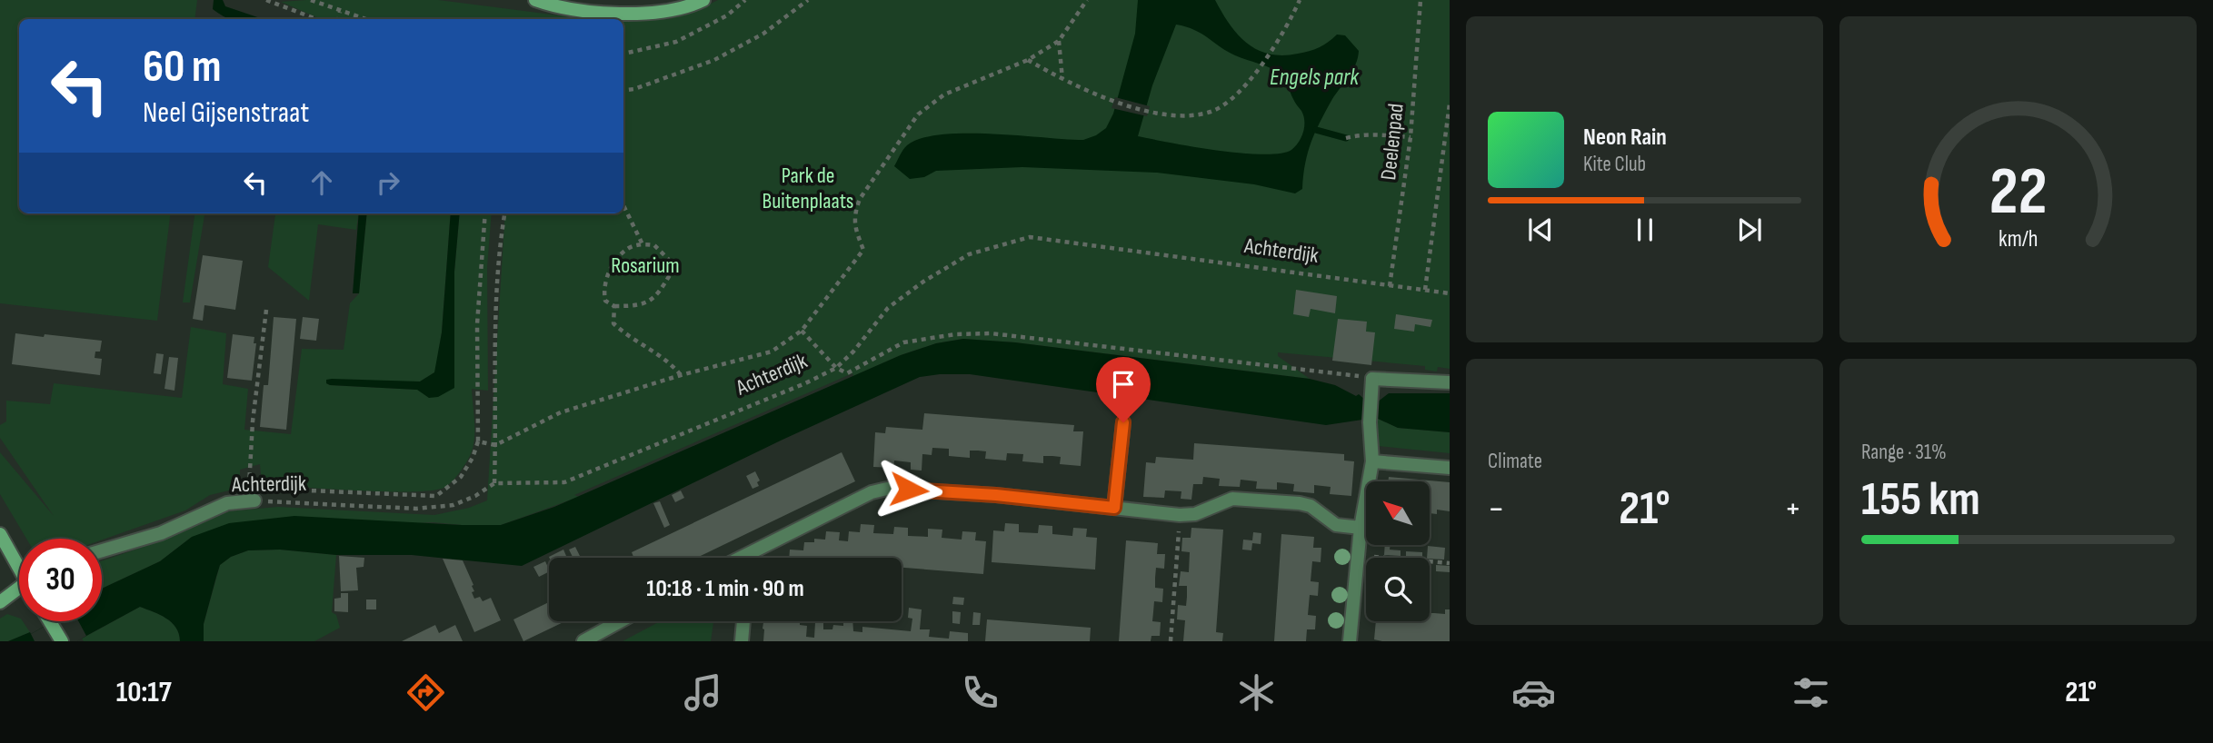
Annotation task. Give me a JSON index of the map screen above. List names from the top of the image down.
{
  "streets": {
    "street": ["Achterdijk"],
    "path": ["Deelenpad"]
  },
  "crossings": [
    ["Deelenpad", "Achterdijk"]
  ],
  "water": ["Engels park"],
  "parks": ["Park de Buitenplaats", "Rosarium"],
  "north": "top left",
  "page": {
    "turn": ["60 m", "Neel Gijsenstraat"],
    "song": ["Neon Rain", "Kite Club"],
    "tile": [
      "Climate",
      ["Range · 31%", "155 km"]
    ],
    "heat": ["−", "21°", "+"],
    "limit": "30",
    "trip": "10:18 · 1 min · 90 m",
    "tabs": ["10:17", "21°"],
    "gauge": ["22", "km/h"]
  }
}
